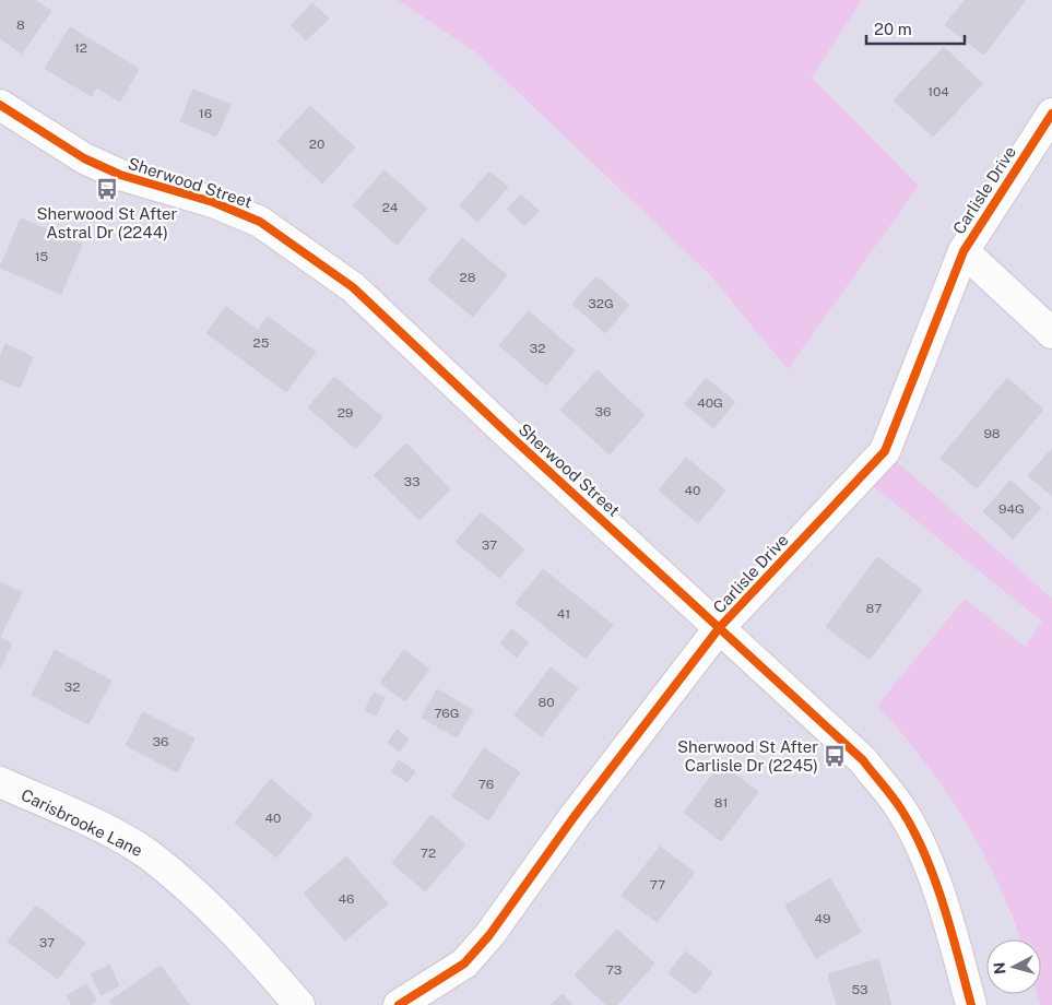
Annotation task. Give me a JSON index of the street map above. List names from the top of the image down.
{
  "streets": {
    "street": ["Sherwood Street", "Carlisle Drive", "Carisbrooke Lane"]
  },
  "crossings": [
    ["Sherwood Street", "Carlisle Drive"]
  ],
  "places": {
    "bus stop": ["Sherwood St After Astral Dr (2244)", "Sherwood St After Carlisle Dr (2245)"]
  },
  "house_numbers": [
    "8",
    "12",
    "104",
    "16",
    "20",
    "24",
    "15",
    "28",
    "32G",
    "25",
    "32",
    "40G",
    "36",
    "29",
    "98",
    "33",
    "40",
    "94G",
    "37",
    "87",
    "41",
    "32",
    "80",
    "76G",
    "36",
    "76",
    "81",
    "40",
    "72",
    "77",
    "46",
    "49",
    "37",
    "73",
    "53"
  ],
  "scale_bar": "20 m",
  "north": "left"
}
